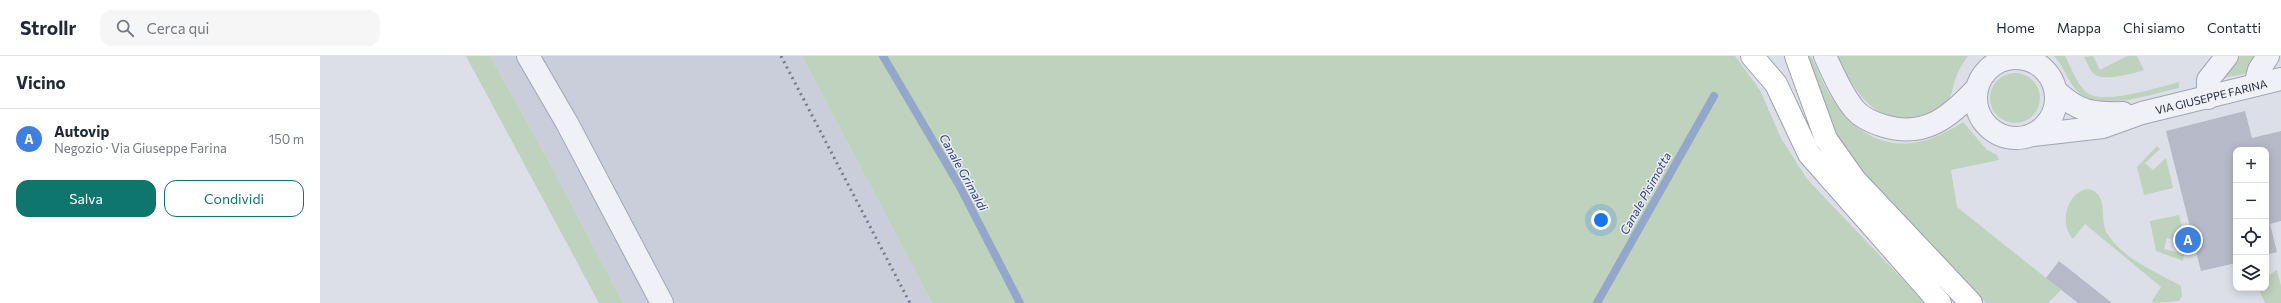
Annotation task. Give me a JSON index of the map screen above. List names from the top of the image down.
{
  "streets": {
    "street": ["VIA GIUSEPPE FARINA"]
  },
  "water": ["Canale Grimaldi", "Canale Pisimotta"],
  "page": {
    "header": "Strollr",
    "search": "Cerca qui",
    "nav": [
      "Home",
      "Mappa",
      "Chi siamo",
      "Contatti"
    ],
    "heading": "Vicino",
    "list": [
      {
        "mark": "A",
        "name": "Autovip",
        "note": "Negozio · Via Giuseppe Farina",
        "value": "150 m"
      }
    ],
    "map_buttons": ["+", "−"],
    "buttons": ["Salva", "Condividi"],
    "pins": "A"
  }
}
